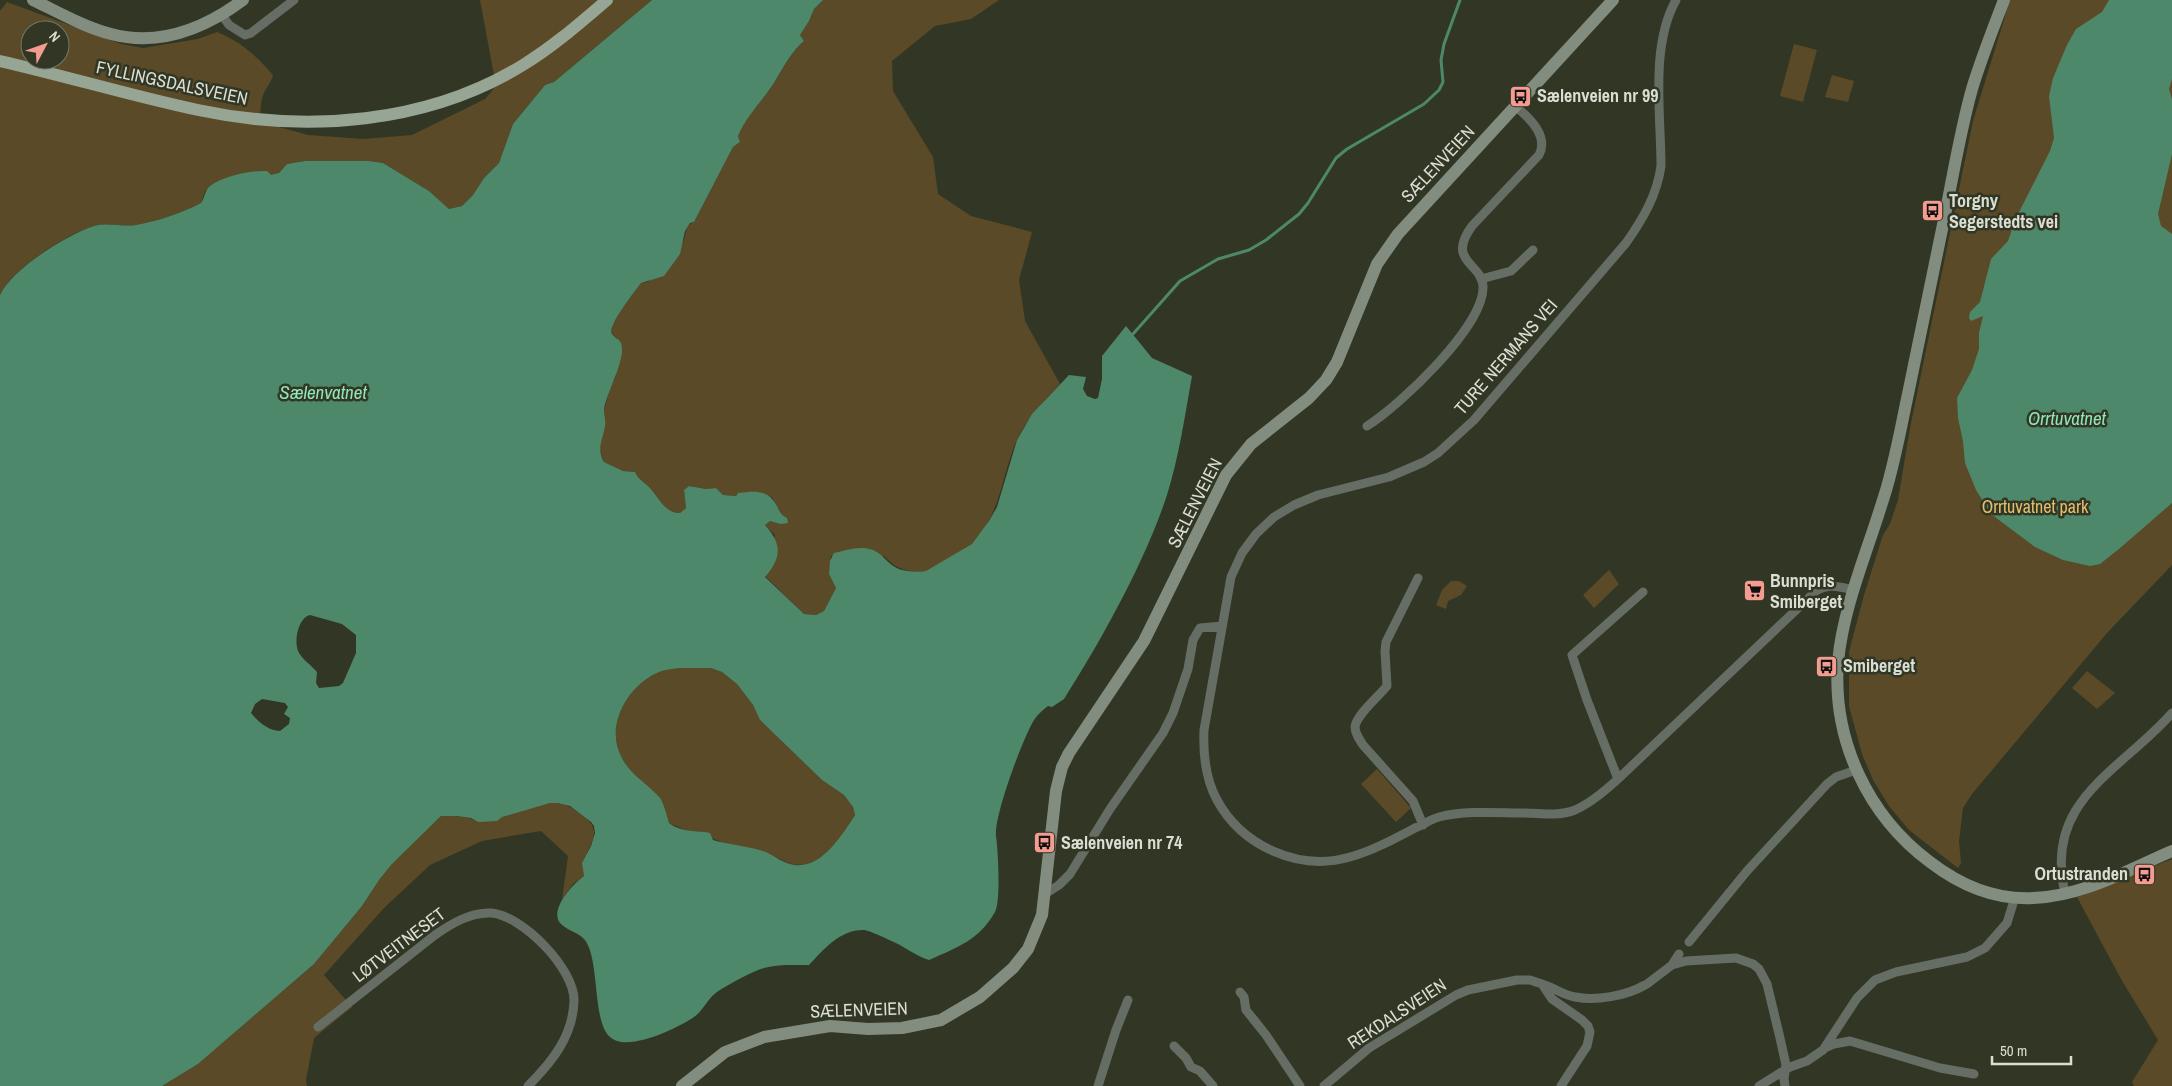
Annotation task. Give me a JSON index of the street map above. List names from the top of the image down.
{
  "streets": {
    "main road": ["FYLLINGSDALSVEIEN"],
    "street": [
      "SÆLENVEIEN",
      "TURE NERMANS VEI",
      "LØTVEITNESET",
      "REKDALSVEIEN"
    ]
  },
  "water": ["Sælenvatnet", "Orrtuvatnet"],
  "parks": ["Orrtuvatnet park"],
  "places": {
    "bus stop": [
      "Sælenveien nr 99",
      "Torgny Segerstedts vei",
      "Smiberget",
      "Sælenveien nr 74",
      "Ortustranden"
    ],
    "supermarket": ["Bunnpris Smiberget"]
  },
  "scale_bar": "50 m",
  "north": "top right"
}
